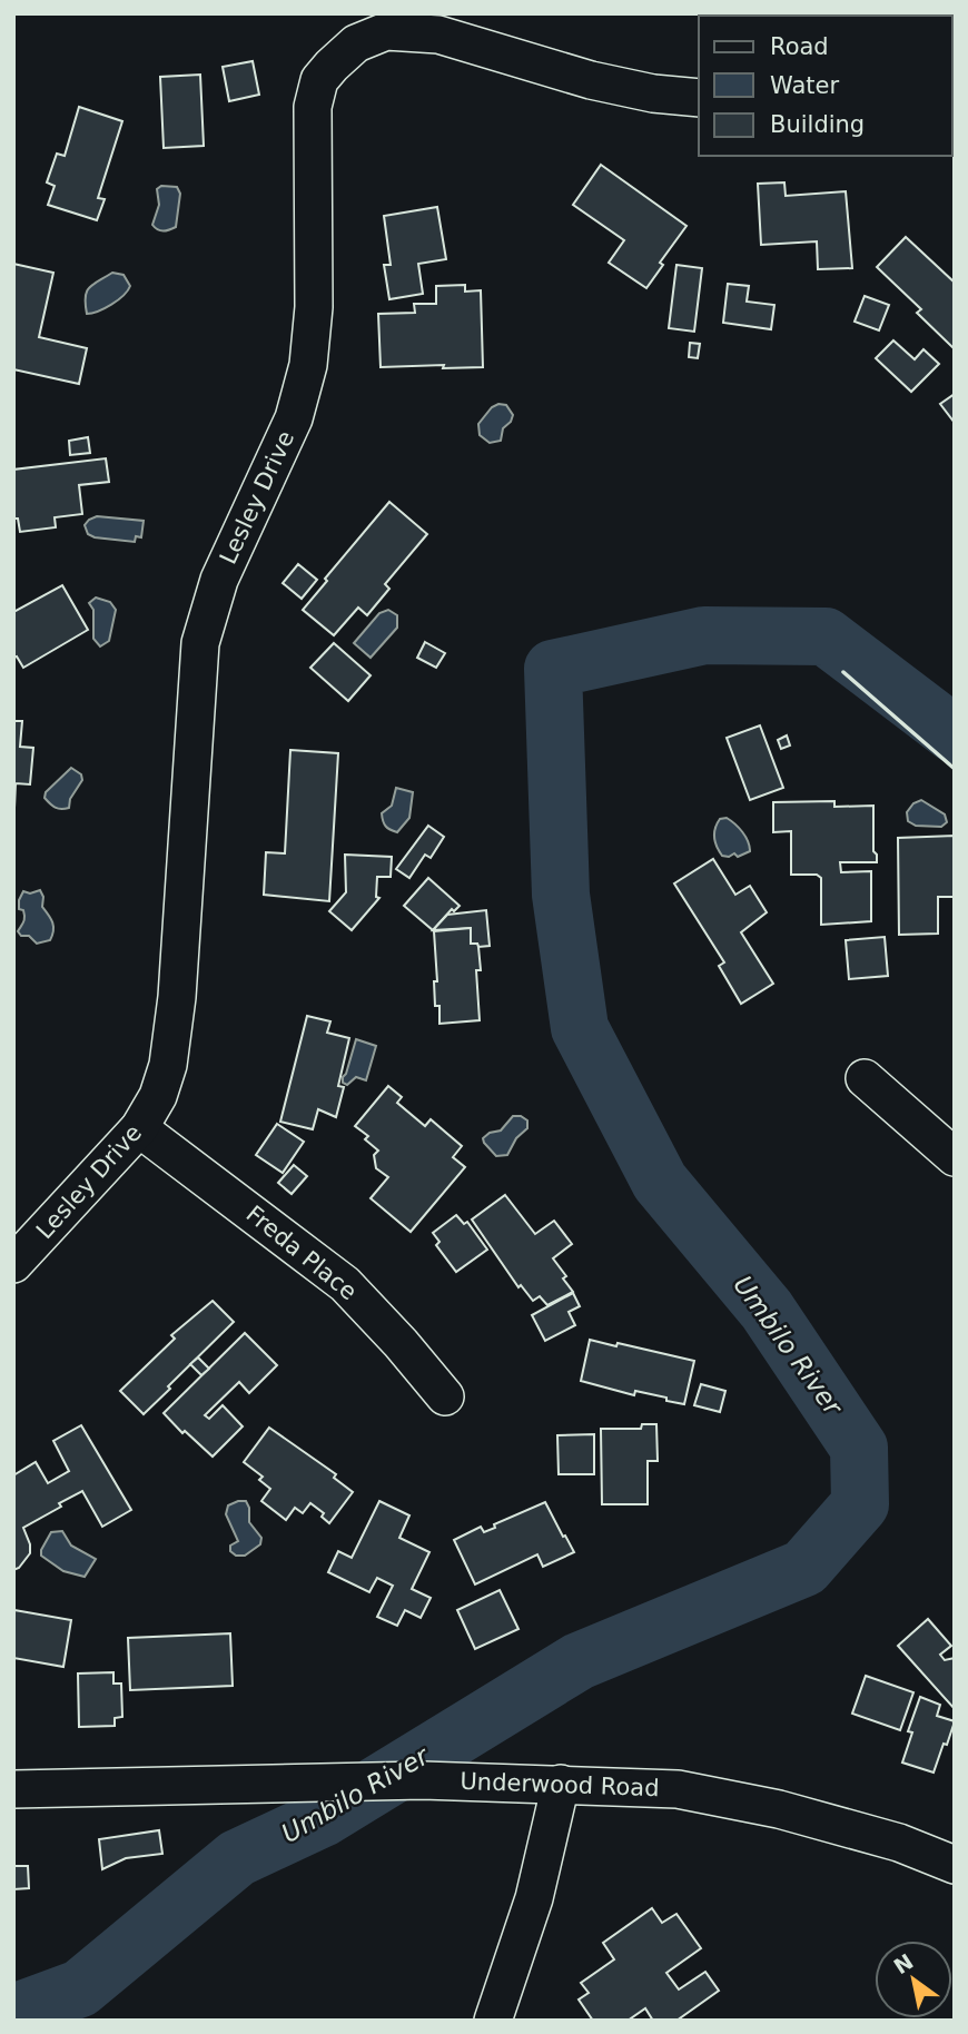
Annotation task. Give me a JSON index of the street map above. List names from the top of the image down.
{
  "streets": {
    "street": ["Lesley Drive", "Freda Place", "Underwood Road"]
  },
  "crossings": [
    ["Lesley Drive", "Freda Place"]
  ],
  "water": ["Umbilo River"],
  "legend": ["Road", "Water", "Building"],
  "north": "top left"
}
